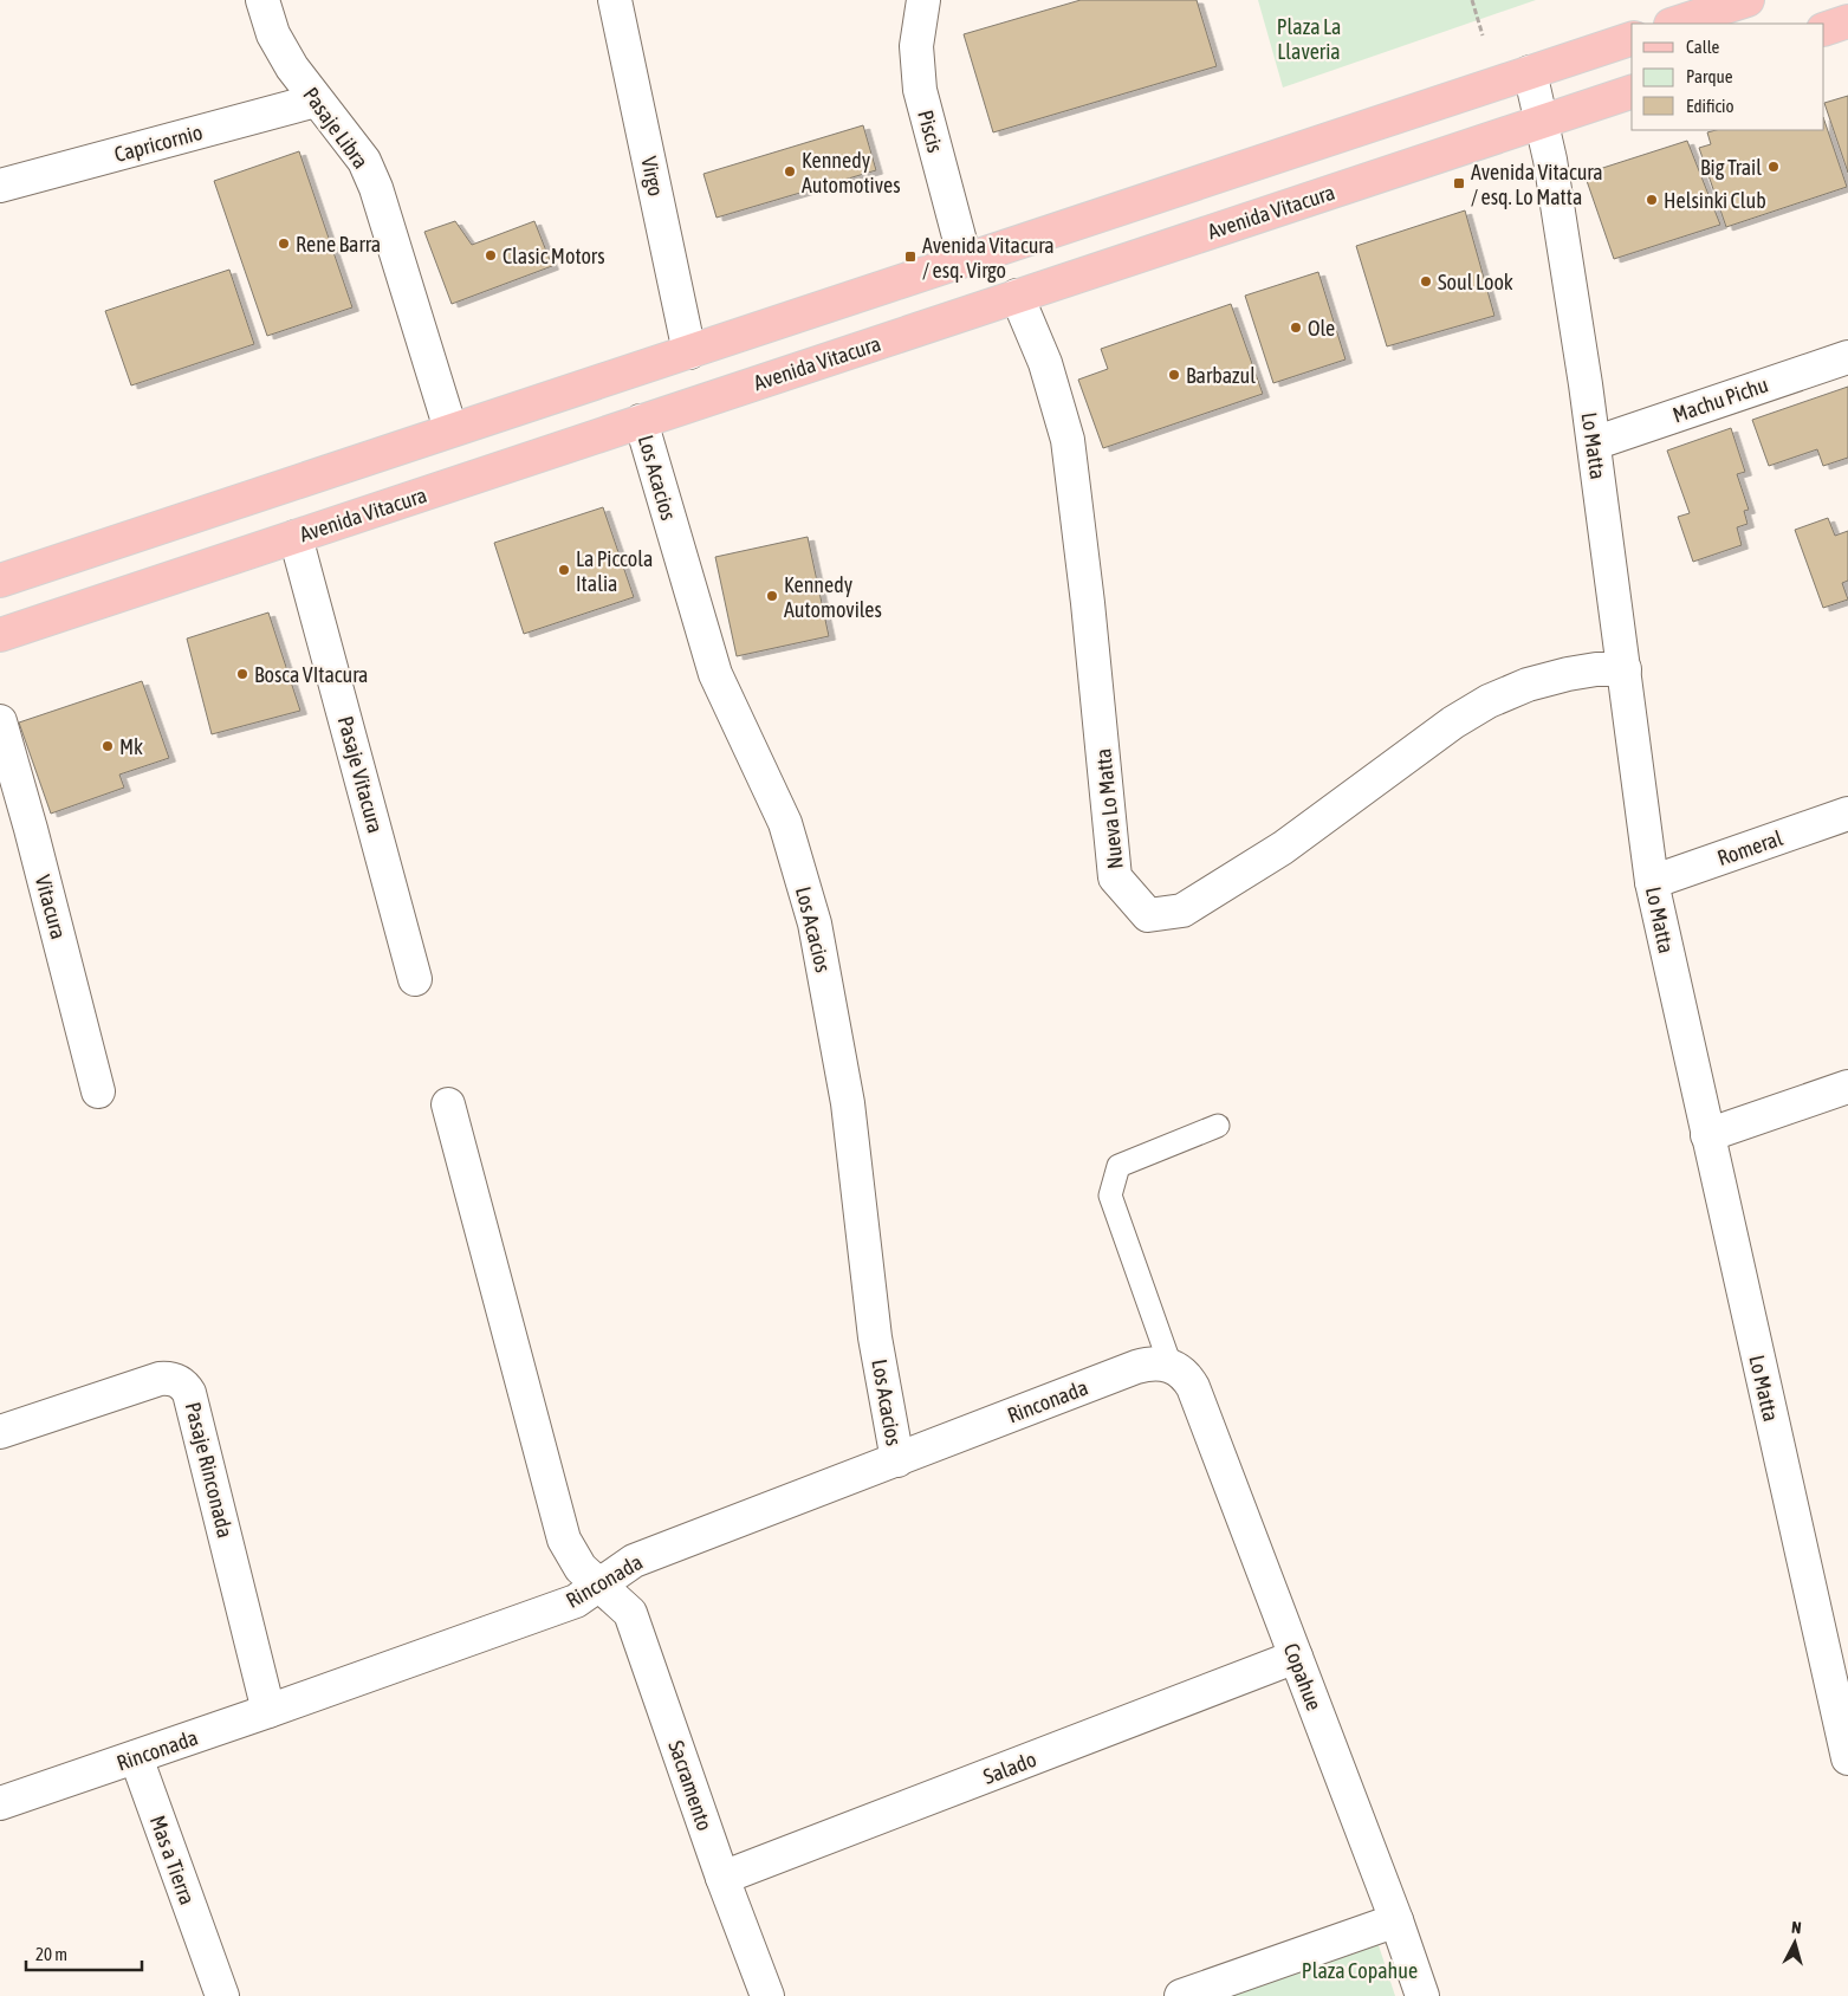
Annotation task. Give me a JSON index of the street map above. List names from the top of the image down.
{
  "streets": {
    "main road": ["Avenida Vitacura"],
    "street": [
      "Pasaje Libra",
      "Piscis",
      "Capricornio",
      "Virgo",
      "Machu Pichu",
      "Lo Matta",
      "Los Acacios",
      "Pasaje Vitacura",
      "Nueva Lo Matta",
      "Romeral",
      "Vitacura",
      "Rinconada",
      "Pasaje Rinconada",
      "Copahue",
      "Salado",
      "Sacramento",
      "Mas a Tierra"
    ]
  },
  "crossings": [
    ["Pasaje Libra", "Capricornio"],
    ["Avenida Vitacura", "Lo Matta"],
    ["Avenida Vitacura", "Los Acacios"],
    ["Avenida Vitacura", "Pasaje Vitacura"],
    ["Avenida Vitacura", "Nueva Lo Matta"],
    ["Machu Pichu", "Lo Matta"],
    ["Lo Matta", "Nueva Lo Matta"],
    ["Lo Matta", "Romeral"],
    ["Los Acacios", "Rinconada"],
    ["Rinconada", "Pasaje Rinconada"],
    ["Rinconada", "Copahue"],
    ["Rinconada", "Sacramento"],
    ["Rinconada", "Mas a Tierra"],
    ["Copahue", "Salado"],
    ["Salado", "Sacramento"]
  ],
  "parks": ["Plaza La Llaveria", "Plaza Copahue"],
  "places": {
    "other": [
      "Big Trail",
      "Kennedy Automotives",
      "Helsinki Club",
      "Rene Barra",
      "Clasic Motors",
      "Soul Look",
      "Ole",
      "Barbazul",
      "La Piccola Italia",
      "Kennedy Automoviles",
      "Bosca VItacura",
      "Mk"
    ],
    "transit": ["Avenida Vitacura / esq. Lo Matta", "Avenida Vitacura / esq. Virgo"]
  },
  "legend": ["Calle", "Parque", "Edificio"],
  "scale_bar": "20 m",
  "north": "top"
}
